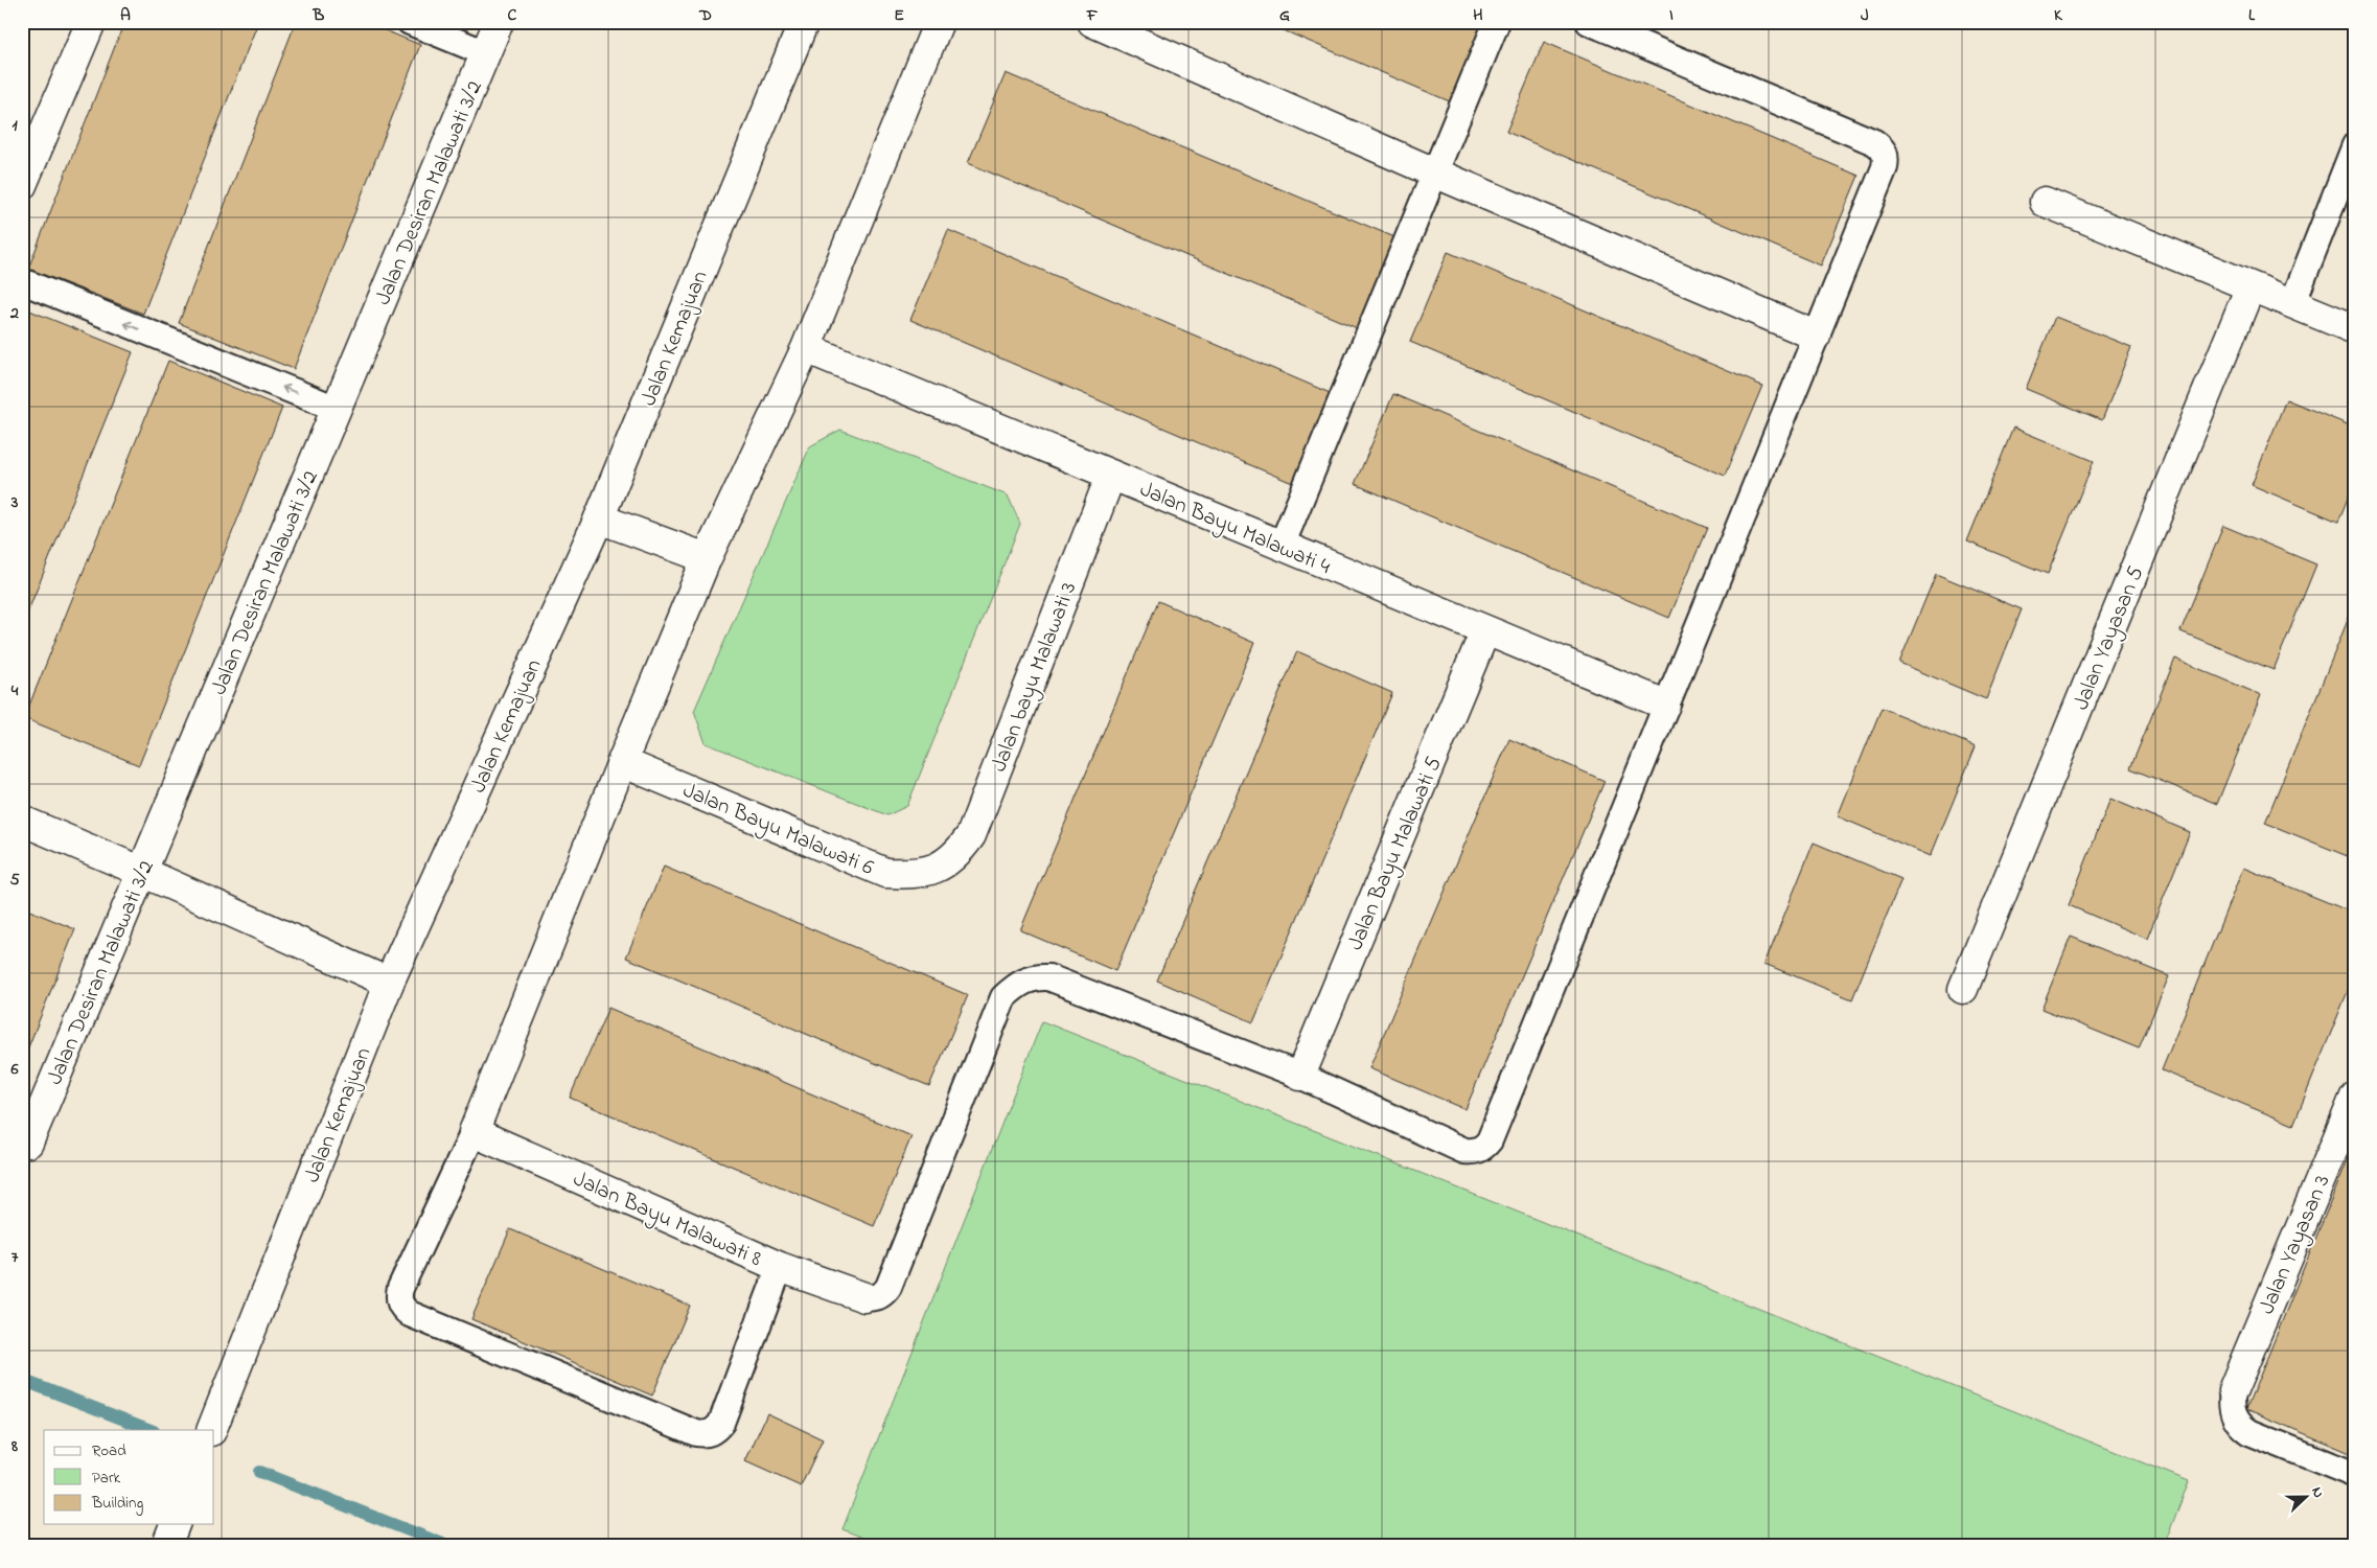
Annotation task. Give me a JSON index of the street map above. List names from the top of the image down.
{
  "streets": {
    "street": [
      "Jalan Desiran Malawati 3/2",
      "Jalan Kemajuan",
      "Jalan Bayu Malawati 4",
      "Jalan Yayasan 5",
      "Jalan bayu Malawati 3",
      "Jalan Bayu Malawati 6",
      "Jalan Bayu Malawati 5",
      "Jalan Bayu Malawati 8",
      "Jalan Yayasan 3"
    ]
  },
  "crossings": [
    ["Jalan Bayu Malawati 4", "Jalan bayu Malawati 3"],
    ["Jalan Bayu Malawati 4", "Jalan Bayu Malawati 5"],
    ["Jalan bayu Malawati 3", "Jalan Bayu Malawati 6"]
  ],
  "legend": ["Road", "Park", "Building"],
  "north": "right",
  "grid": {
    "columns": [
      "A",
      "B",
      "C",
      "D",
      "E",
      "F",
      "G",
      "H",
      "I",
      "J",
      "K",
      "L"
    ],
    "rows": [
      "1",
      "2",
      "3",
      "4",
      "5",
      "6",
      "7",
      "8"
    ]
  }
}
